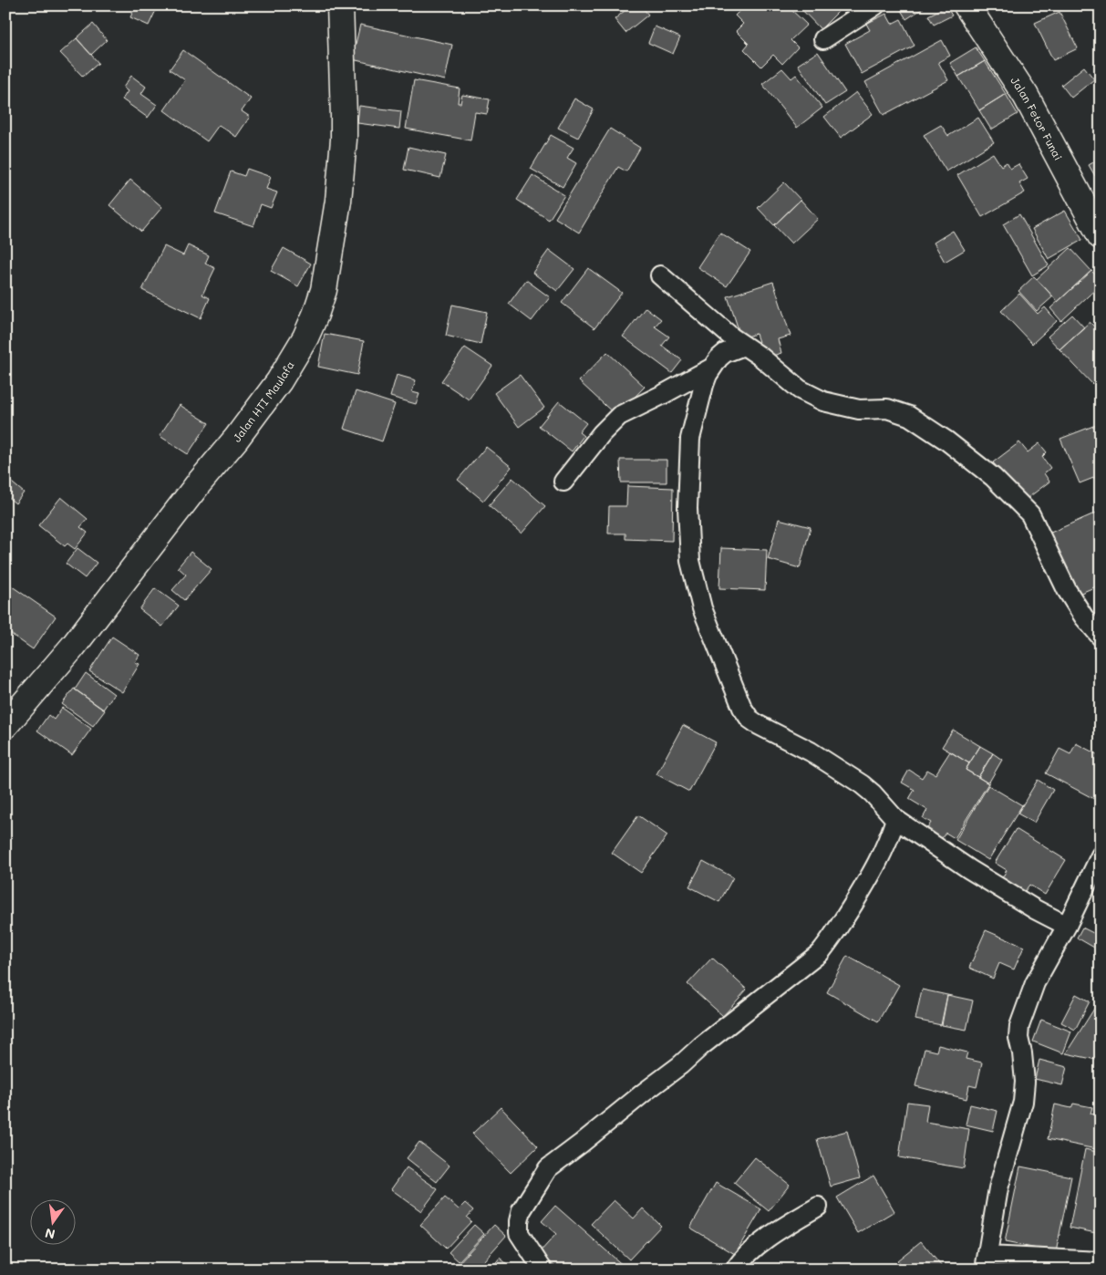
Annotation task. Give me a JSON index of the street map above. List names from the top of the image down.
{
  "streets": {
    "street": ["Jalan Fetor Funai", "Jalan HTI Maulafa"]
  },
  "north": "bottom"
}
